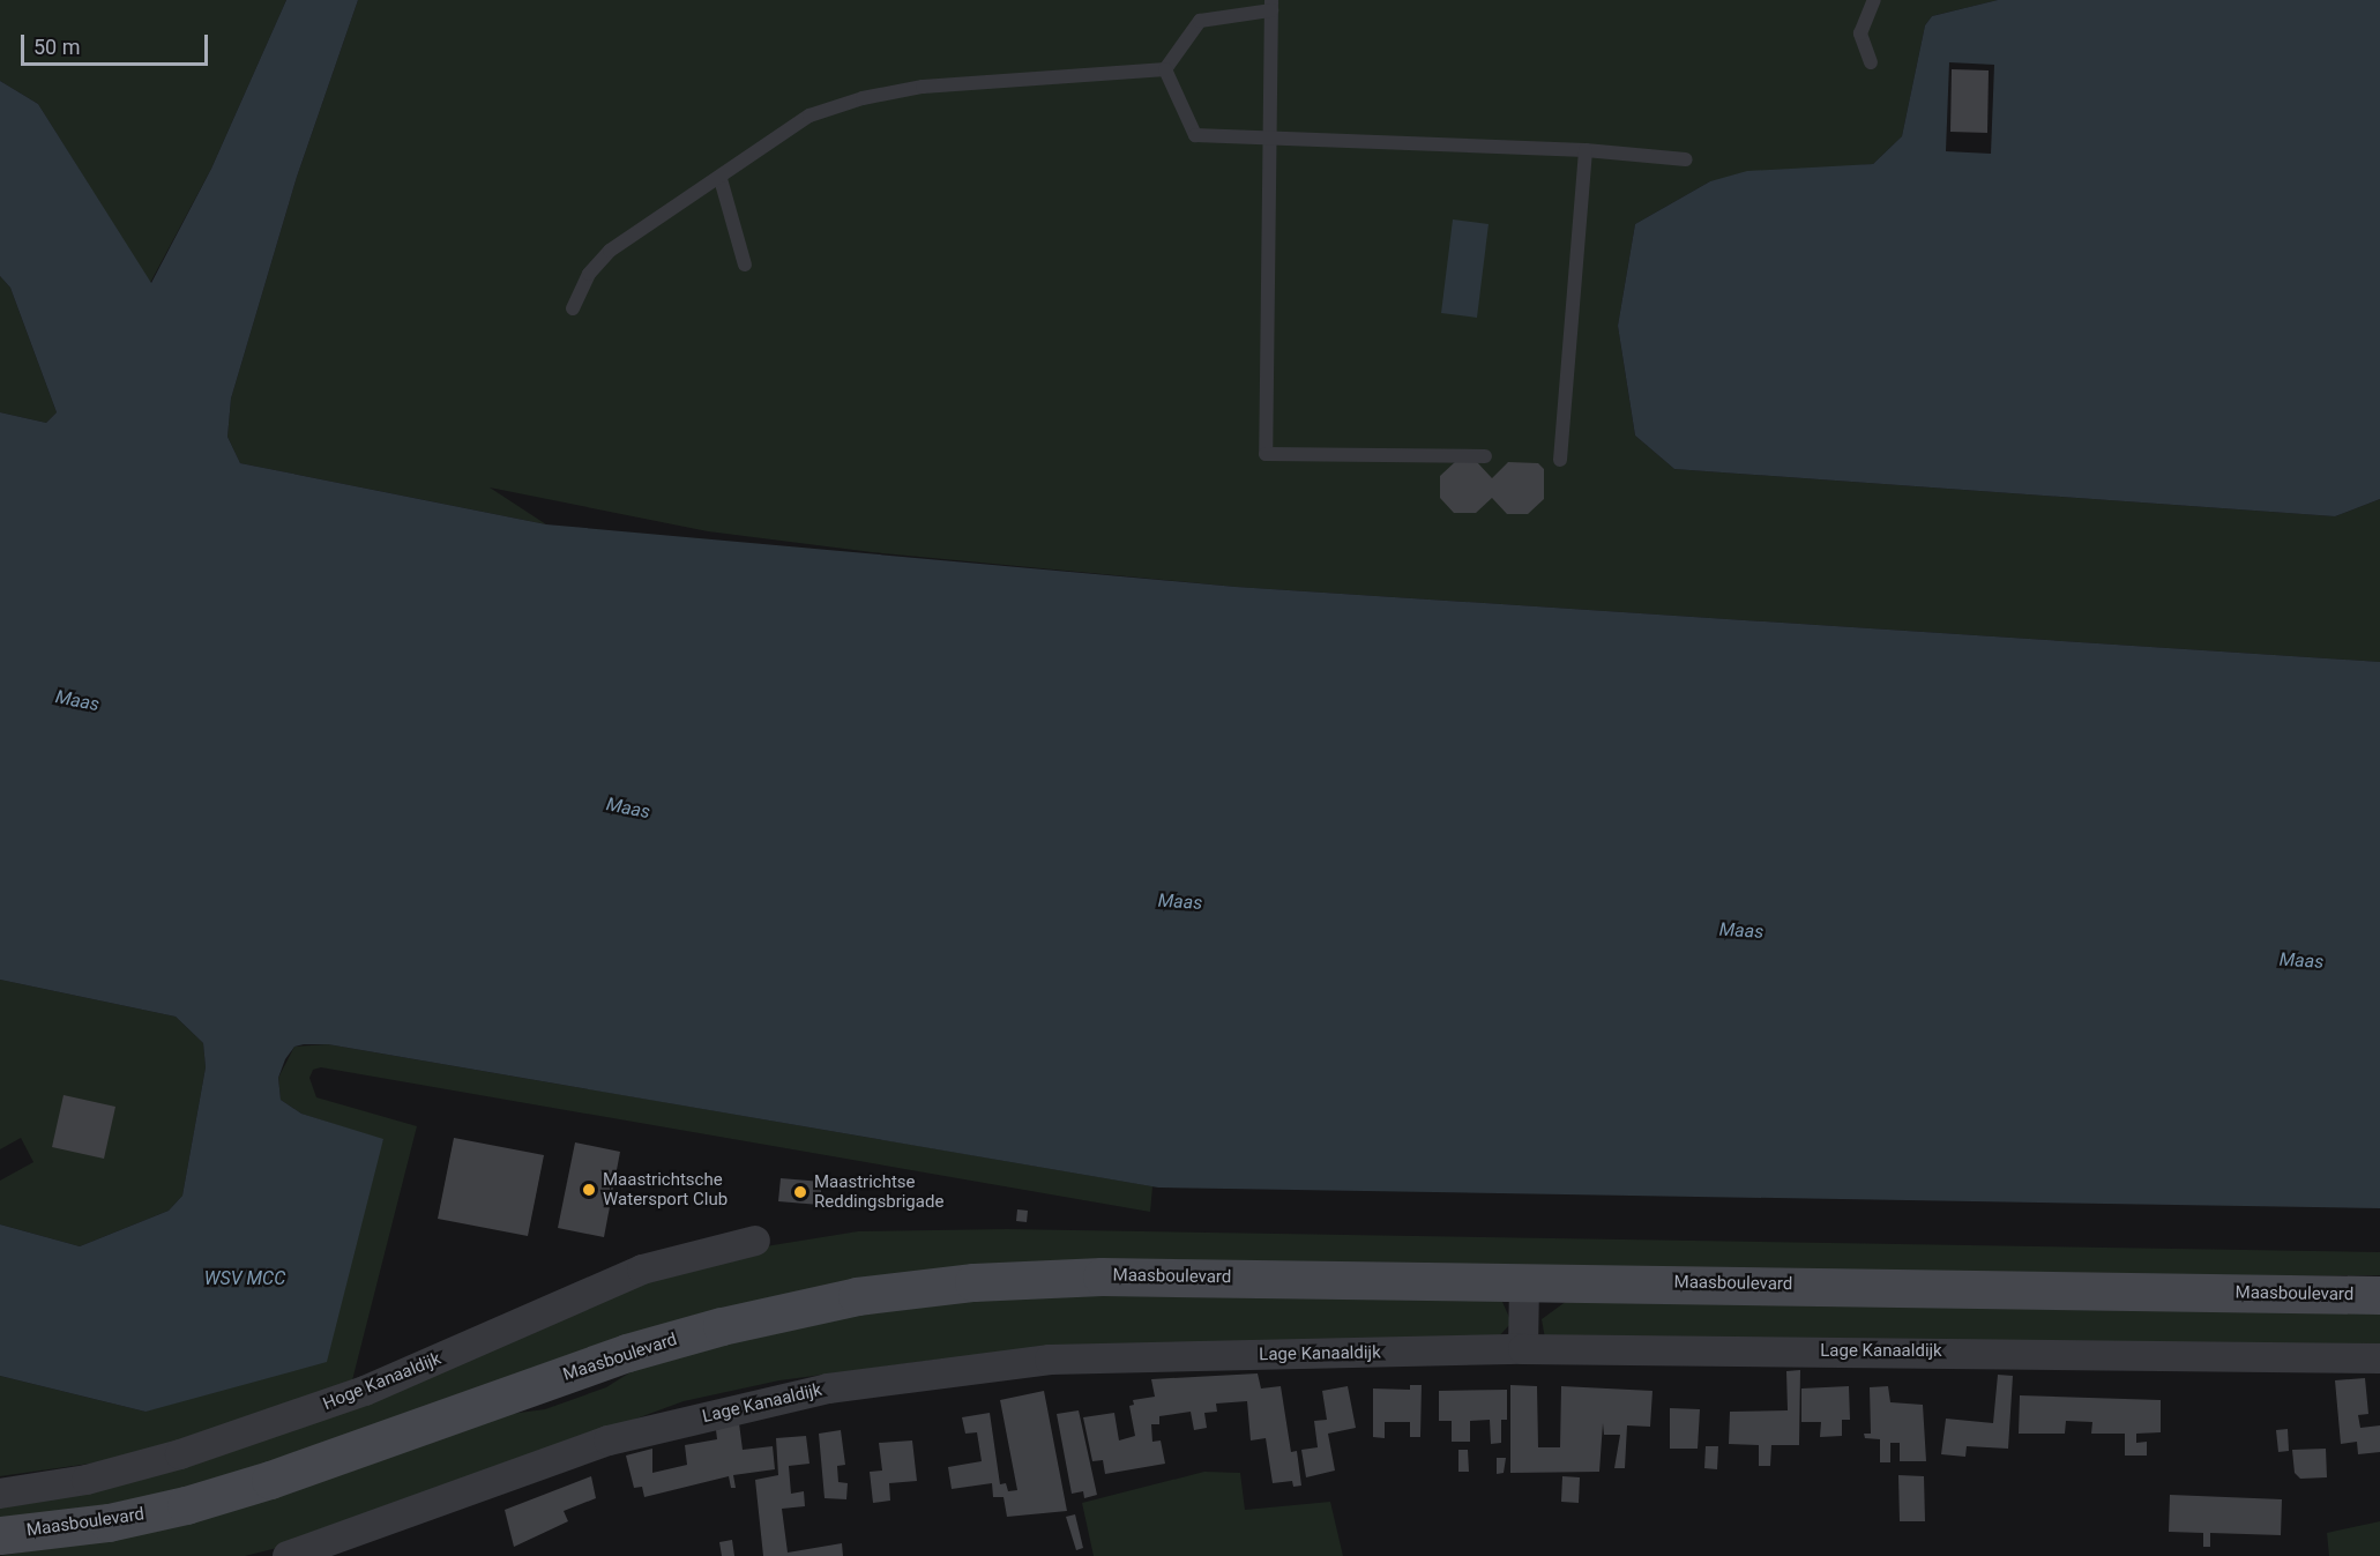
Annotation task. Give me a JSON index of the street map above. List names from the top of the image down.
{
  "streets": {
    "street": ["Maasboulevard", "Lage Kanaaldijk", "Hoge Kanaaldijk"]
  },
  "water": ["Maas", "WSV MCC"],
  "places": ["Maastrichtsche Watersport Club", "Maastrichtse Reddingsbrigade"],
  "scale_bar": "50 m"
}
